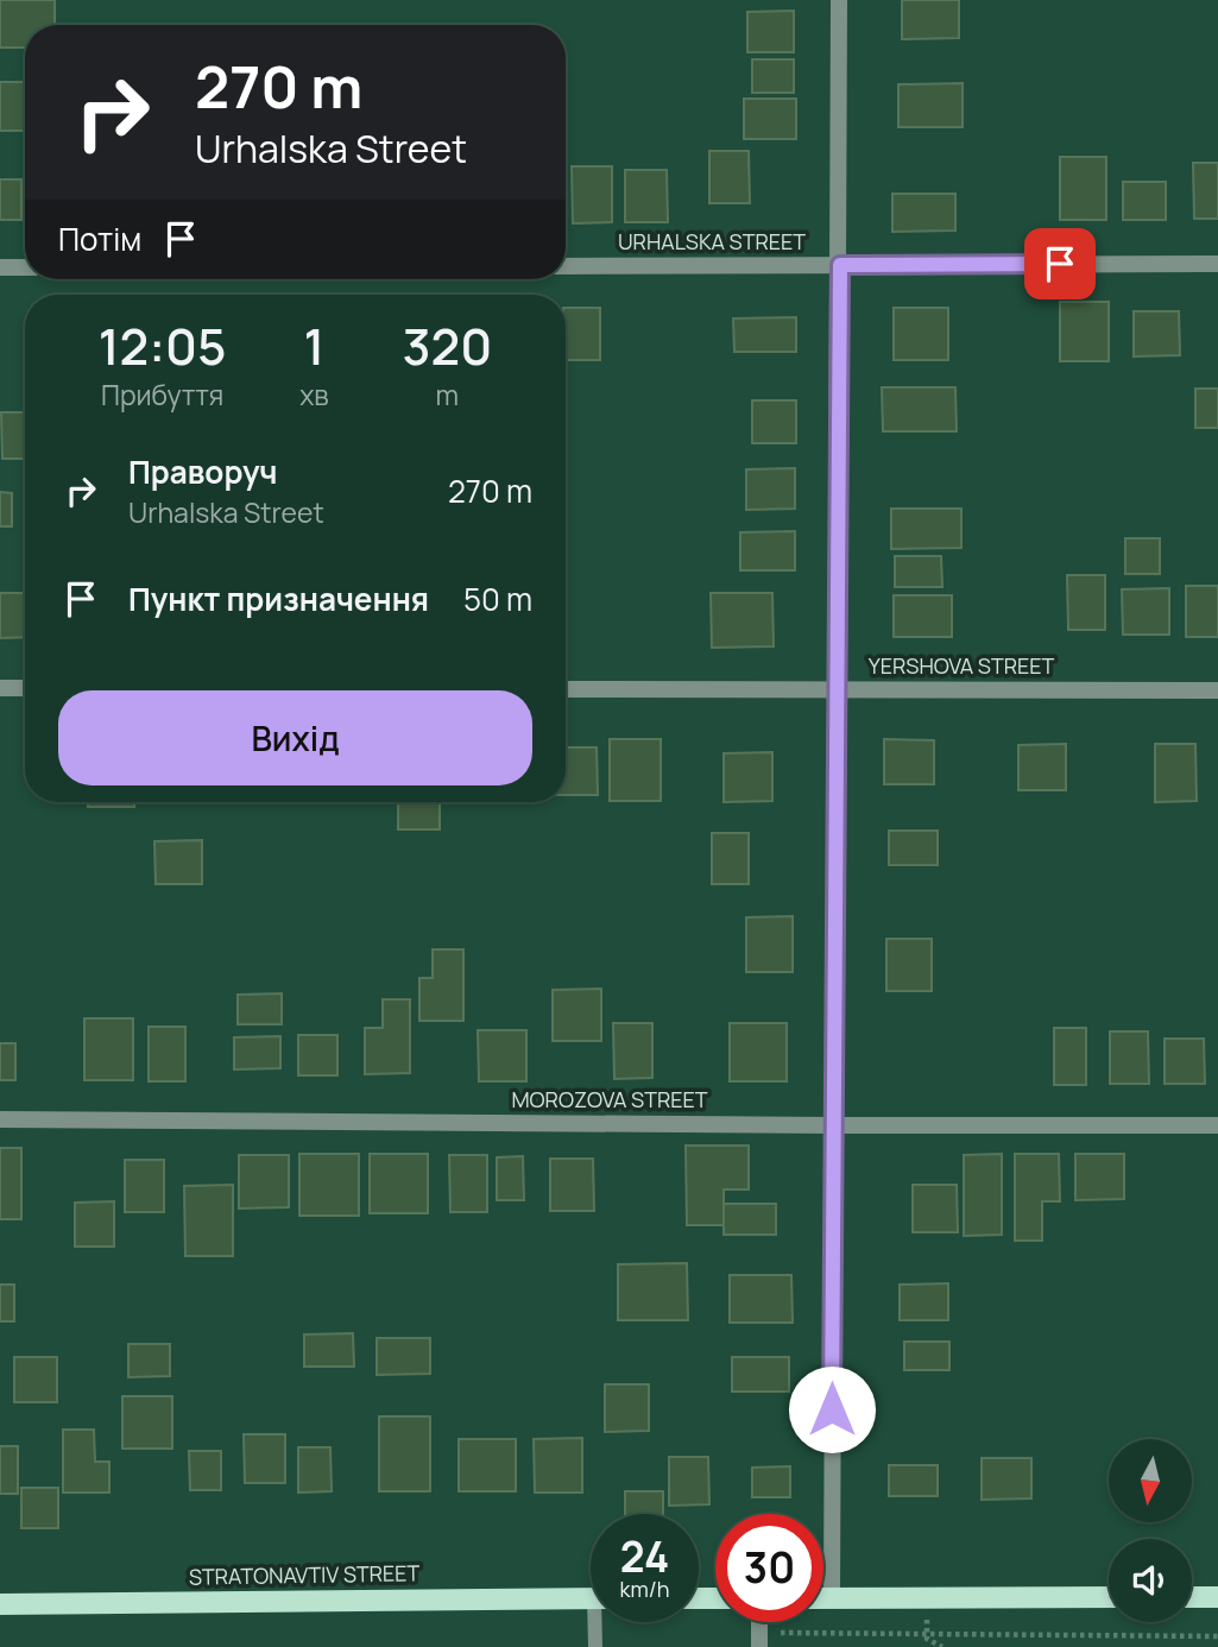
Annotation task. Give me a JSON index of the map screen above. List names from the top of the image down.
{
  "streets": {
    "main road": ["STRATONAVTIV STREET"],
    "street": ["URHALSKA STREET", "YERSHOVA STREET", "MOROZOVA STREET"]
  },
  "north": "bottom",
  "page": {
    "turn": ["270 m", "Urhalska Street"],
    "then": "Потім",
    "eta": [
      "12:05",
      "Прибуття",
      "1",
      "хв",
      "320",
      "m"
    ],
    "list": [
      {
        "name": "Праворуч",
        "note": "Urhalska Street",
        "value": "270 m"
      },
      {
        "name": "Пункт призначення",
        "value": "50 m"
      }
    ],
    "buttons": "Вихід",
    "speed": "24 km/h",
    "limit": "30"
  }
}
